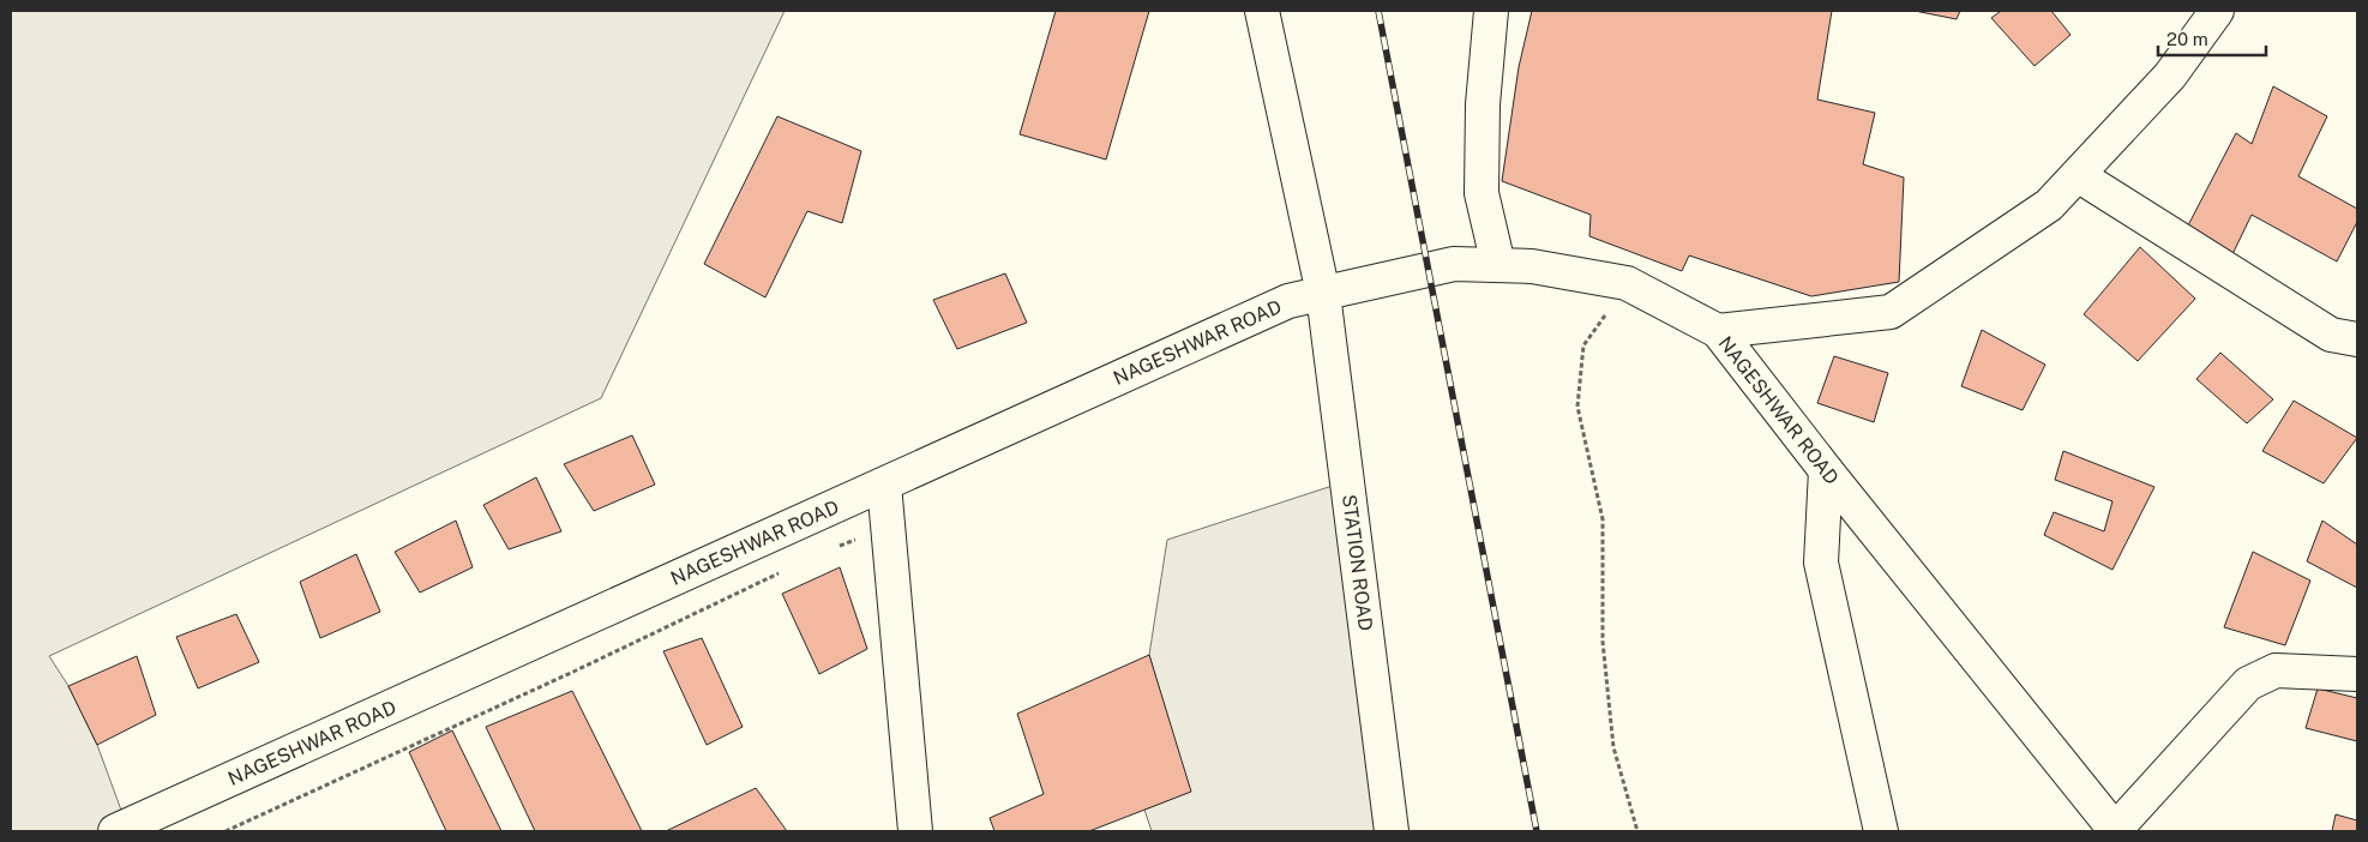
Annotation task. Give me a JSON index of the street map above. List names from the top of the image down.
{
  "streets": {
    "main road": ["NAGESHWAR ROAD", "STATION ROAD"]
  },
  "crossings": [
    ["NAGESHWAR ROAD", "STATION ROAD"]
  ],
  "scale_bar": "20 m"
}
